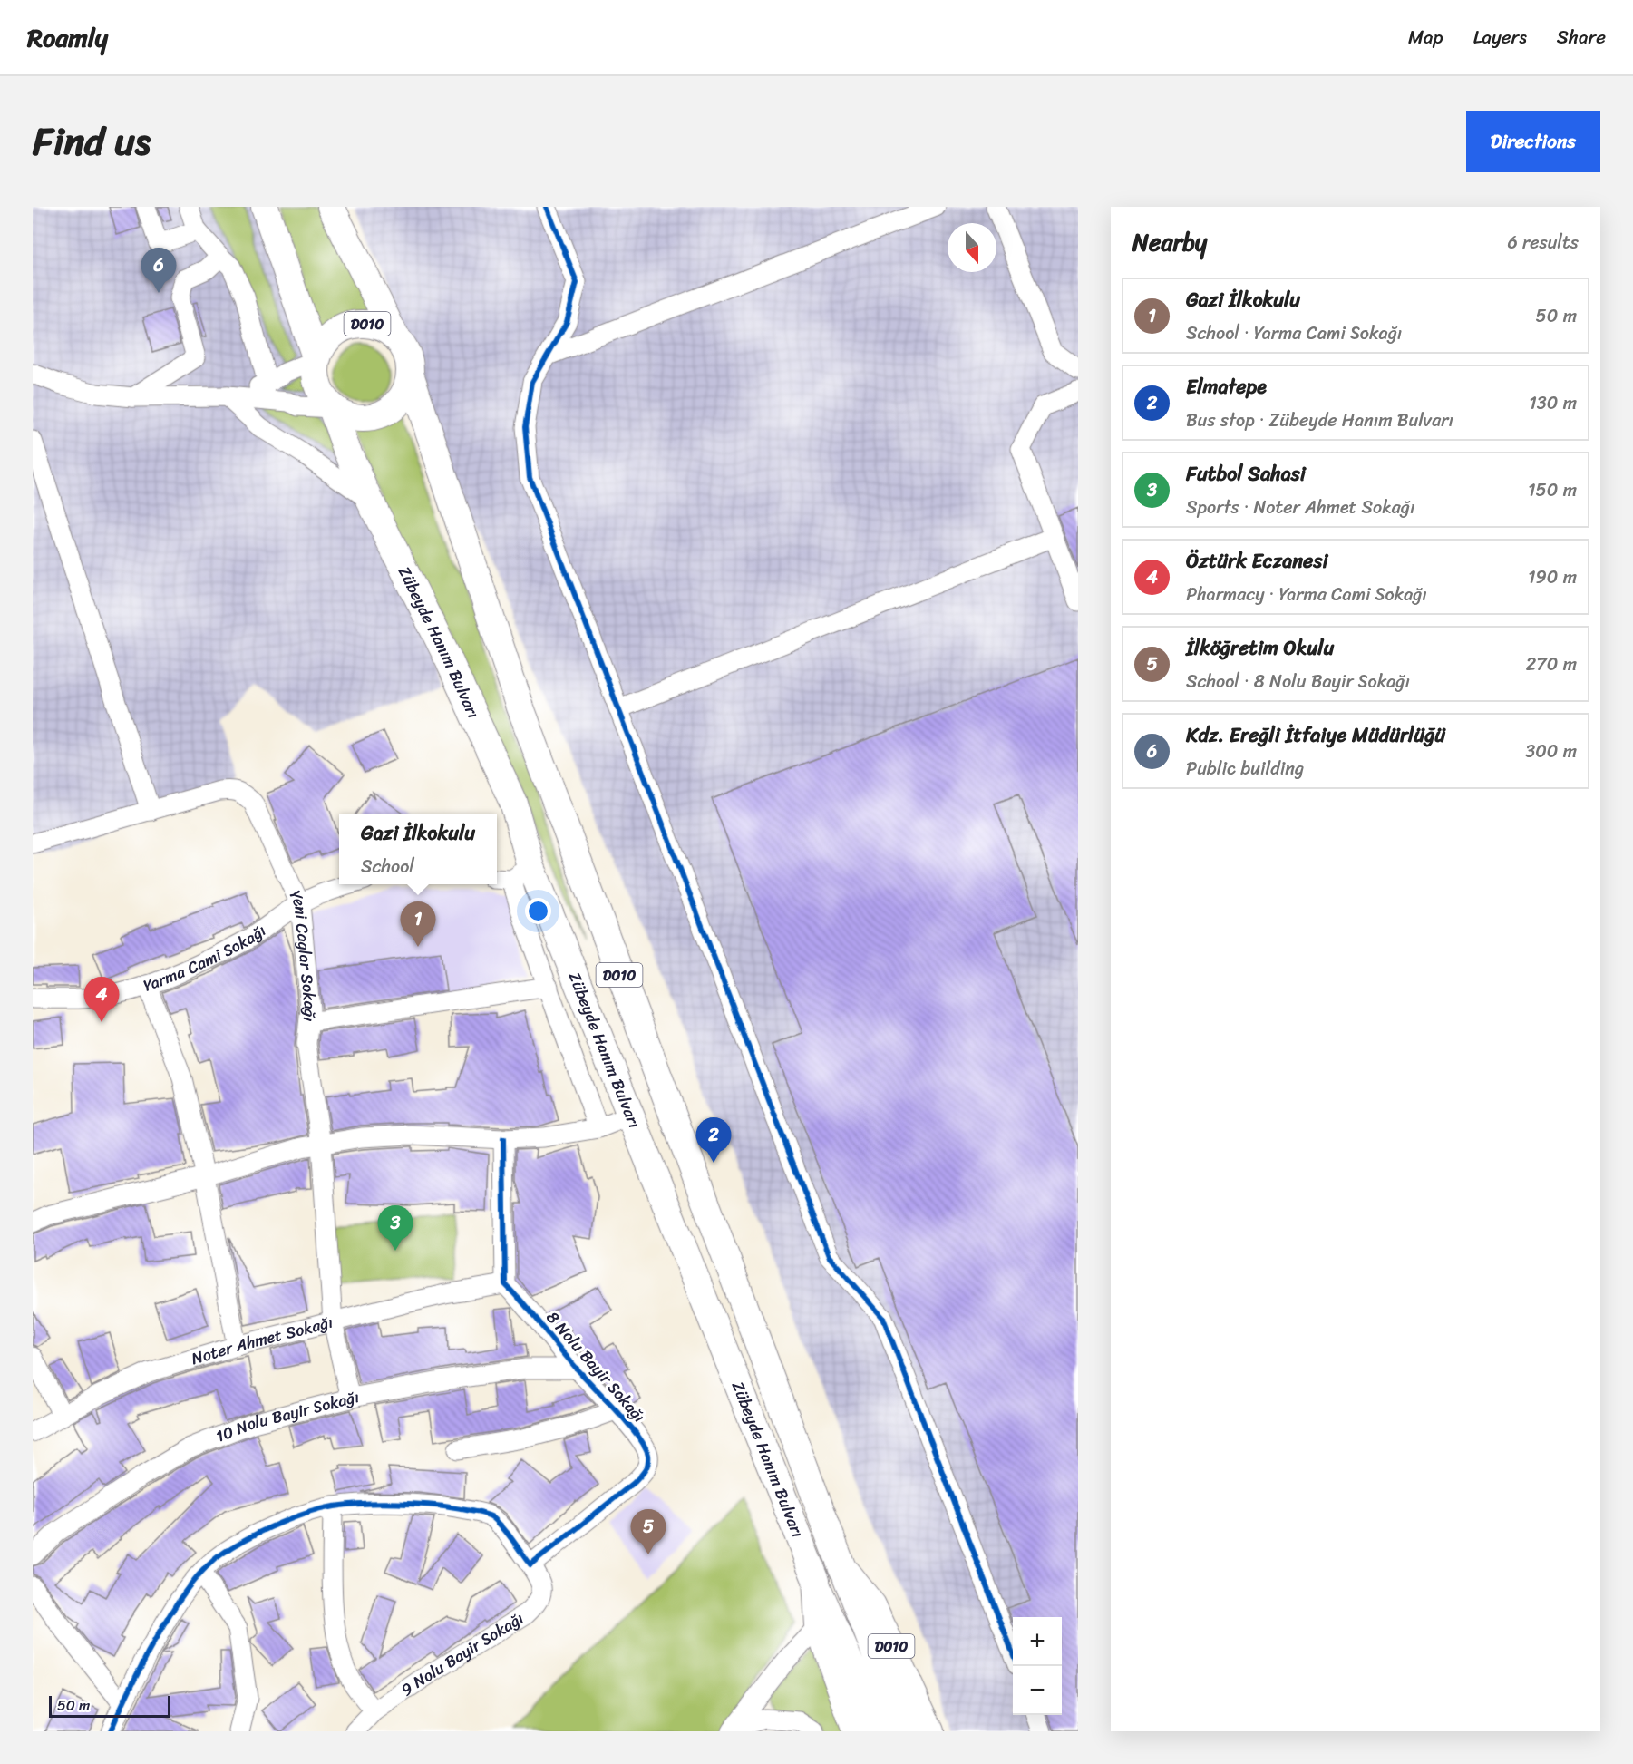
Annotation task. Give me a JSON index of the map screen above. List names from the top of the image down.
{
  "streets": {
    "highway": ["D010", "Zübeyde Hanım Bulvarı"],
    "street": [
      "Yarma Cami Sokağı",
      "Yeni Caglar Sokağı",
      "Noter Ahmet Sokağı",
      "8 Nolu Bayir Sokağı",
      "10 Nolu Bayir Sokağı",
      "9 Nolu Bayir Sokağı"
    ]
  },
  "crossings": [
    ["D010", "Zübeyde Hanım Bulvarı"],
    ["Yarma Cami Sokağı", "Yeni Caglar Sokağı"],
    ["Yeni Caglar Sokağı", "Noter Ahmet Sokağı"],
    ["Yeni Caglar Sokağı", "10 Nolu Bayir Sokağı"],
    ["Noter Ahmet Sokağı", "8 Nolu Bayir Sokağı"],
    ["8 Nolu Bayir Sokağı", "10 Nolu Bayir Sokağı"],
    ["8 Nolu Bayir Sokağı", "9 Nolu Bayir Sokağı"]
  ],
  "scale_bar": "50 m",
  "north": "bottom",
  "page": {
    "header": "Roamly",
    "nav": ["Map", "Layers", "Share"],
    "title": "Find us",
    "buttons": "Directions",
    "heading": ["Nearby", "6 results"],
    "pins": [
      "6",
      "1",
      "4",
      "2",
      "3",
      "5"
    ],
    "list": [
      {
        "mark": "1",
        "name": "Gazi İlkokulu",
        "note": "School · Yarma Cami Sokağı",
        "value": "50 m"
      },
      {
        "mark": "2",
        "name": "Elmatepe",
        "note": "Bus stop · Zübeyde Hanım Bulvarı",
        "value": "130 m"
      },
      {
        "mark": "3",
        "name": "Futbol Sahasi",
        "note": "Sports · Noter Ahmet Sokağı",
        "value": "150 m"
      },
      {
        "mark": "4",
        "name": "Öztürk Eczanesi",
        "note": "Pharmacy · Yarma Cami Sokağı",
        "value": "190 m"
      },
      {
        "mark": "5",
        "name": "İlköğretim Okulu",
        "note": "School · 8 Nolu Bayir Sokağı",
        "value": "270 m"
      },
      {
        "mark": "6",
        "name": "Kdz. Ereğli İtfaiye Müdürlüğü",
        "note": "Public building",
        "value": "300 m"
      }
    ],
    "popup": ["Gazi İlkokulu", "School"],
    "map_buttons": ["+", "−"],
    "scale": "50 m"
  }
}
